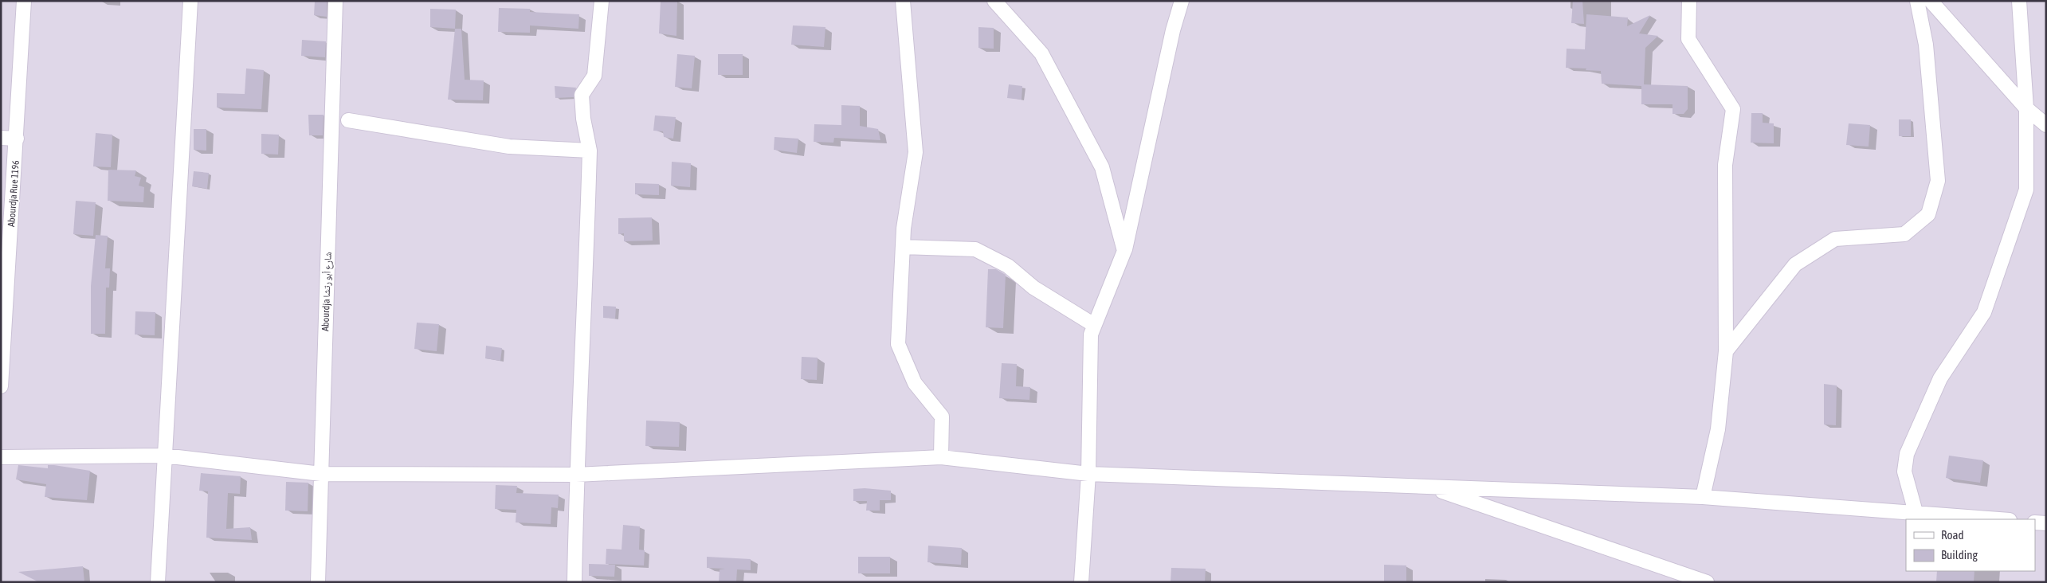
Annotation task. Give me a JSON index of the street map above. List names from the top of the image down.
{
  "streets": {
    "street": ["Abourdja Rue 1196", "Abourdja شارع أبو رتشا"]
  },
  "legend": ["Road", "Building"]
}
